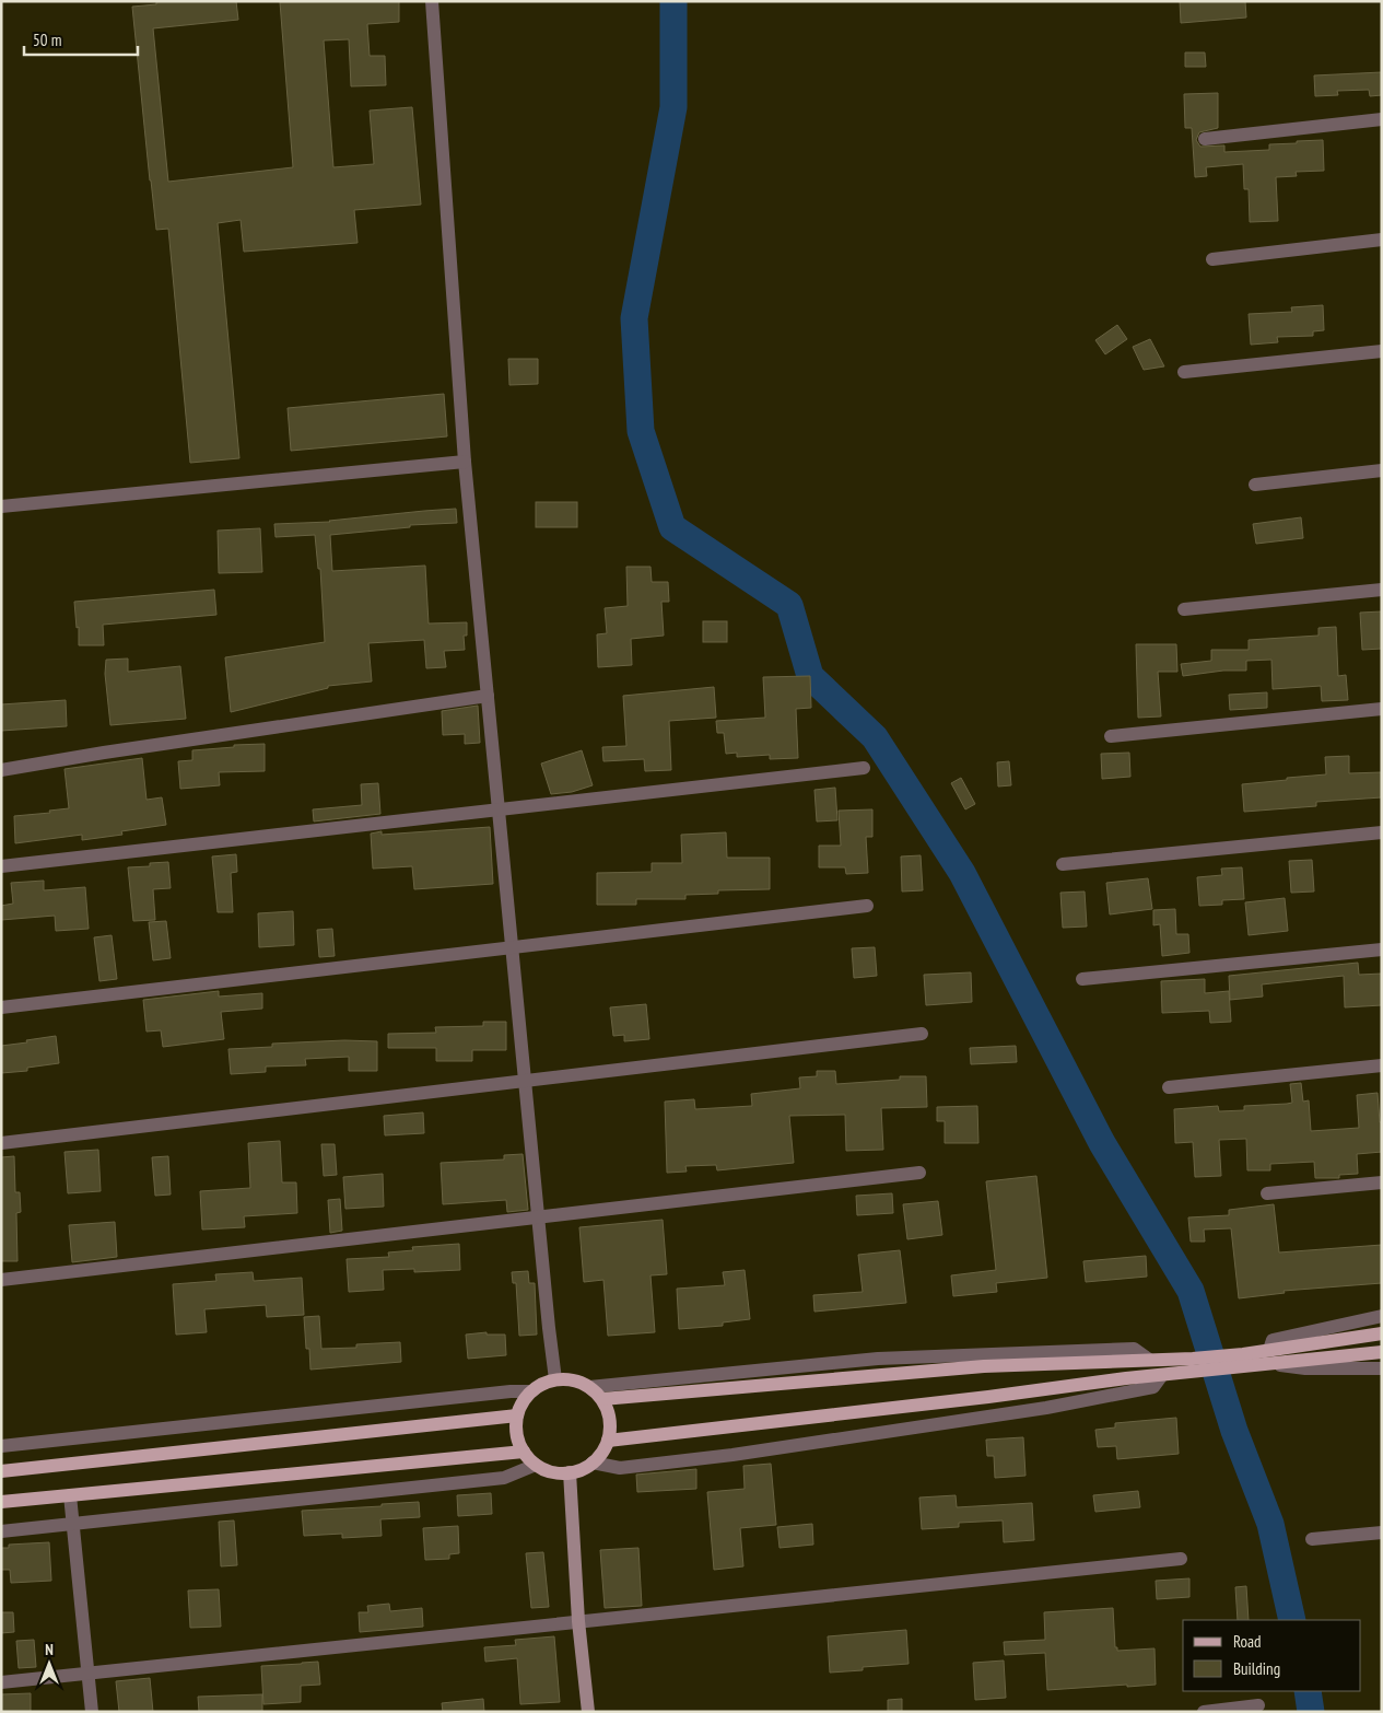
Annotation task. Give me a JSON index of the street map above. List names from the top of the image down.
{
  "legend": ["Road", "Building"],
  "scale_bar": "50 m",
  "north": "top"
}
